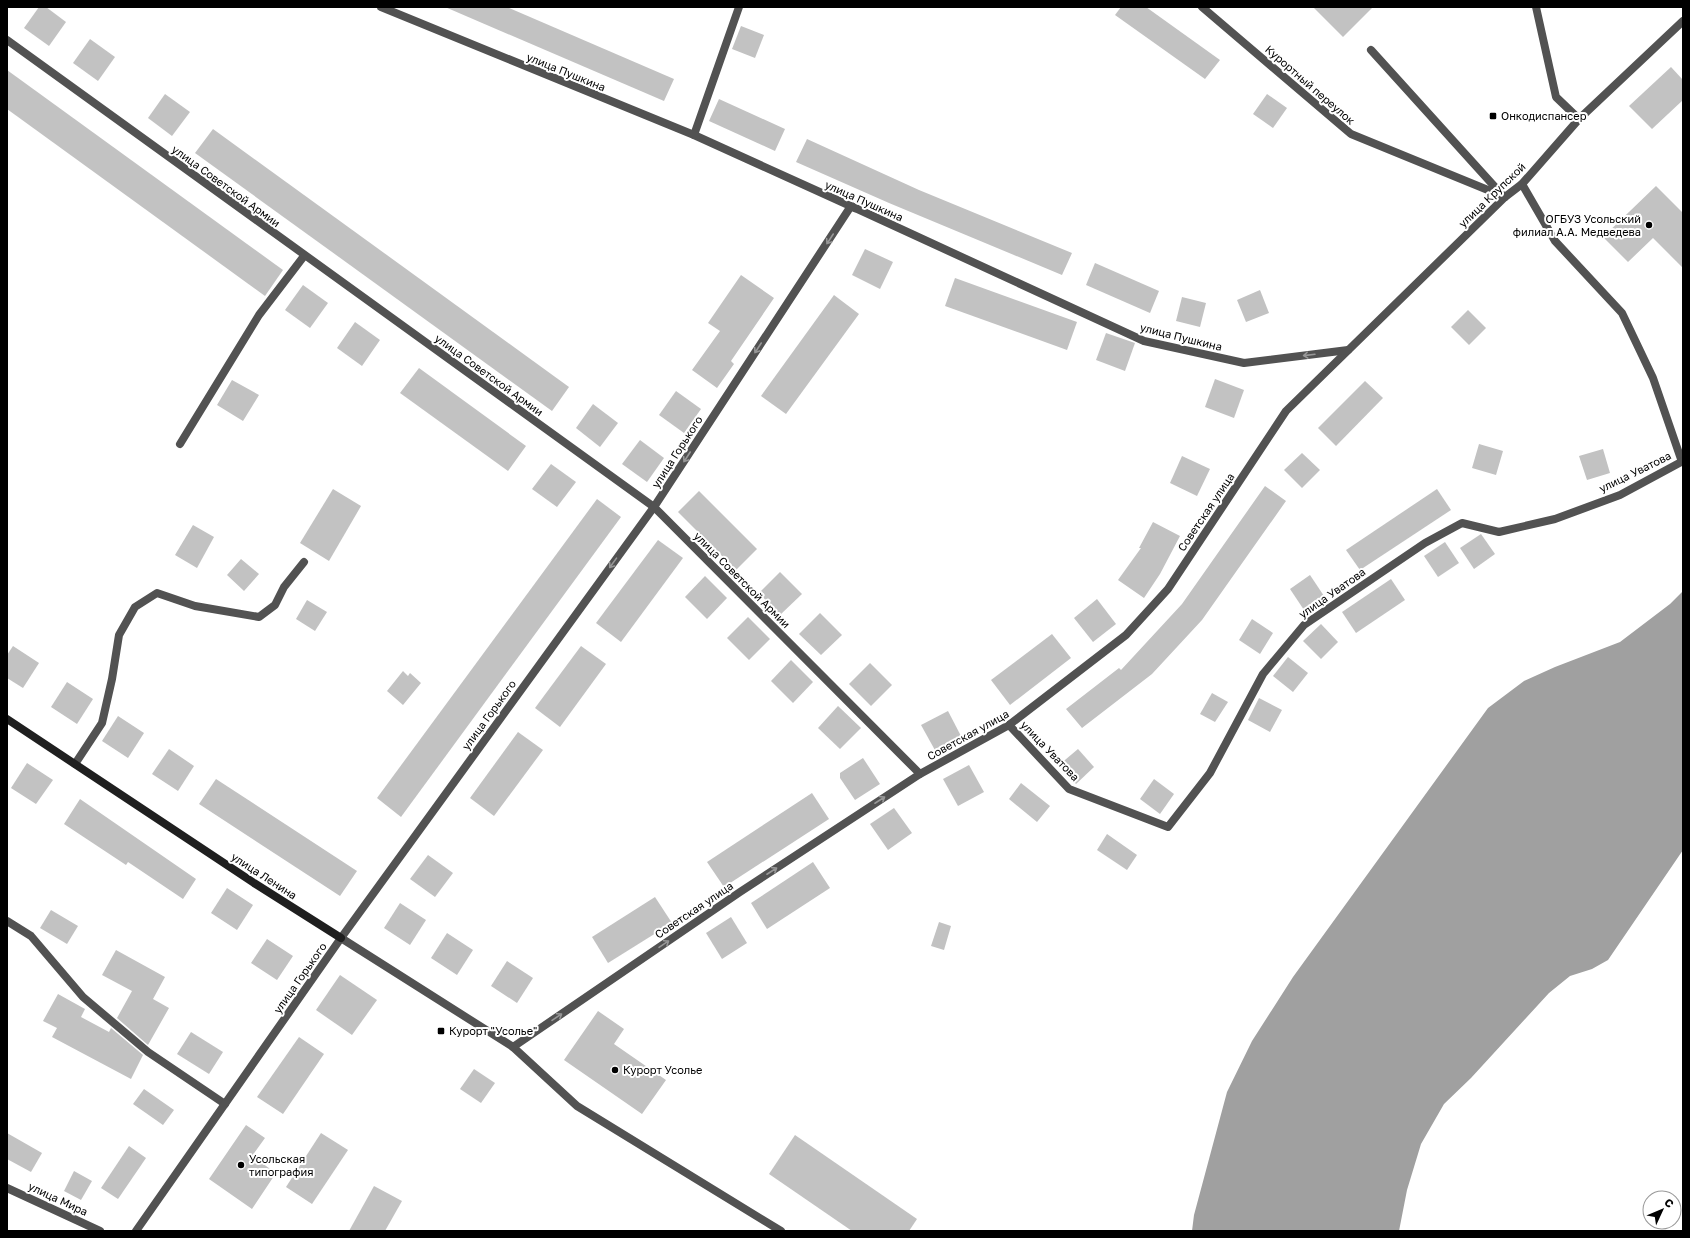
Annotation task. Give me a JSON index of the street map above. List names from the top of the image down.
{
  "streets": {
    "main road": ["улица Ленина"],
    "street": [
      "улица Пушкина",
      "Курортный переулок",
      "улица Советской Армии",
      "улица Крупской",
      "улица Горького",
      "улица Уватова",
      "Советская улица",
      "улица Мира"
    ]
  },
  "crossings": [
    ["улица Пушкина", "улица Крупской"],
    ["улица Пушкина", "улица Горького"],
    ["улица Пушкина", "Советская улица"],
    ["Курортный переулок", "улица Крупской"],
    ["улица Советской Армии", "улица Горького"],
    ["улица Советской Армии", "Советская улица"],
    ["улица Крупской", "Советская улица"],
    ["улица Горького", "улица Ленина"],
    ["улица Уватова", "Советская улица"],
    ["Советская улица", "улица Ленина"]
  ],
  "one_way": ["улица Пушкина", "улица Горького", "Советская улица"],
  "places": {
    "transit": ["Онкодиспансер", "Курорт \"Усолье\""],
    "other": ["ОГБУЗ Усольский филиал А.А. Медведева", "Курорт Усолье", "Усольская типография"]
  },
  "north": "top right"
}
